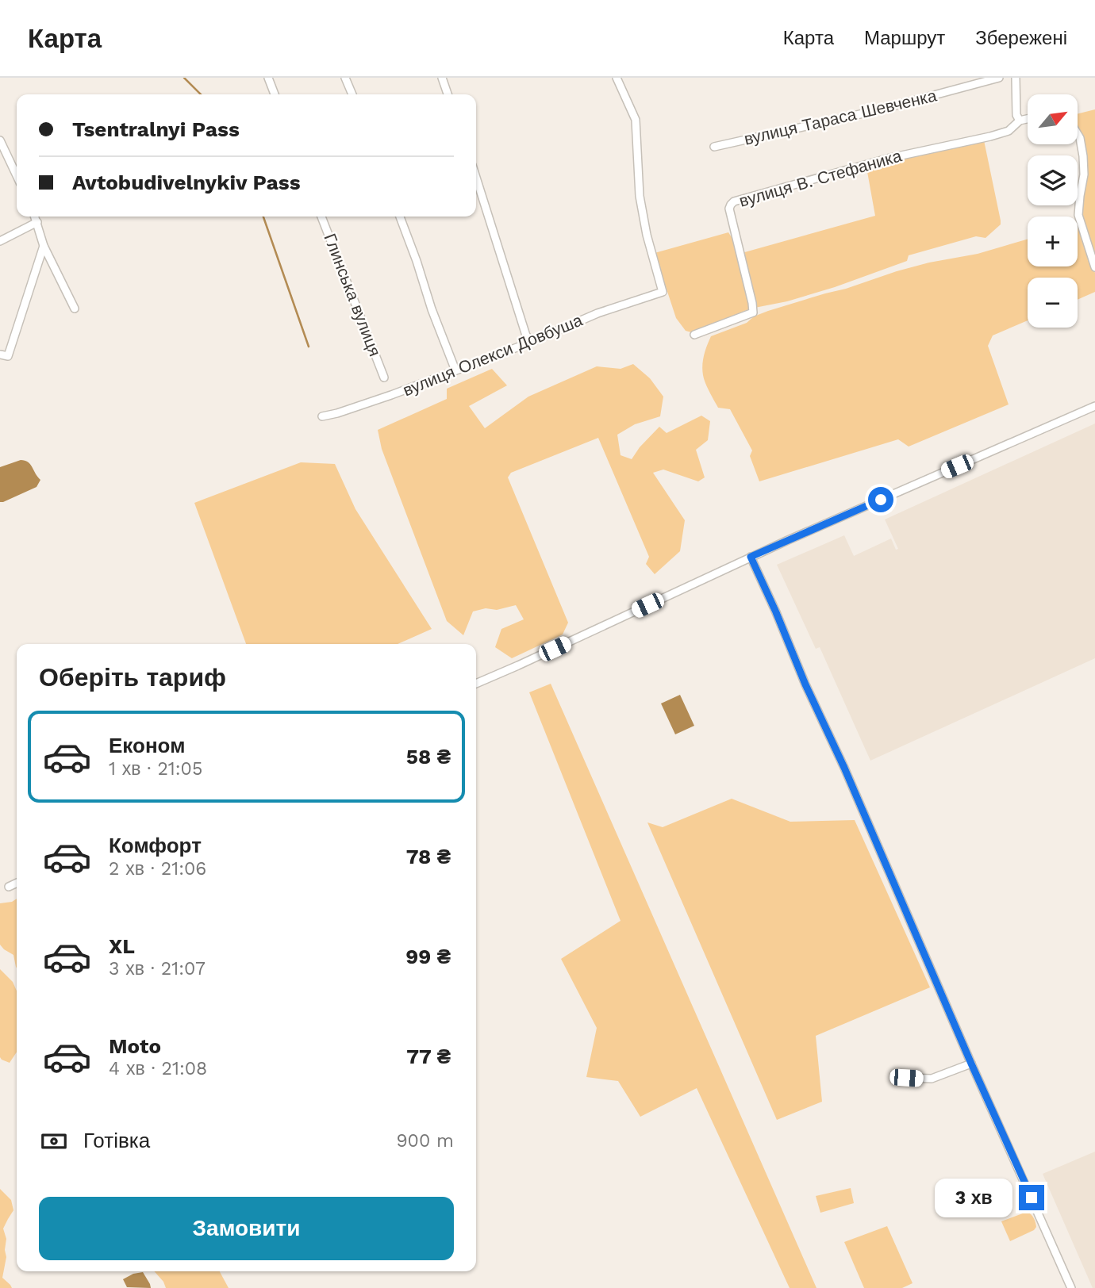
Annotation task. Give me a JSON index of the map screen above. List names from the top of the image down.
{
  "streets": {
    "street": [
      "вулиця Тараса Шевченка",
      "вулиця В. Стефаника",
      "Глинська вулиця",
      "вулиця Олекси Довбуша"
    ]
  },
  "north": "top right",
  "page": {
    "header": "Карта",
    "nav": ["Карта", "Маршрут", "Збережені"],
    "map_buttons": ["+", "−"],
    "banner": ["Tsentralnyi Pass", "Avtobudivelnykiv Pass"],
    "heading": "Оберіть тариф",
    "list": [
      {
        "name": "Економ",
        "note": "1 хв · 21:05",
        "value": "58 ₴"
      },
      {
        "name": "Комфорт",
        "note": "2 хв · 21:06",
        "value": "78 ₴"
      },
      {
        "name": "XL",
        "note": "3 хв · 21:07",
        "value": "99 ₴"
      },
      {
        "name": "Moto",
        "note": "4 хв · 21:08",
        "value": "77 ₴"
      }
    ],
    "pay": ["Готівка", "900 m"],
    "bubble": "3 хв",
    "buttons": "Замовити"
  }
}
